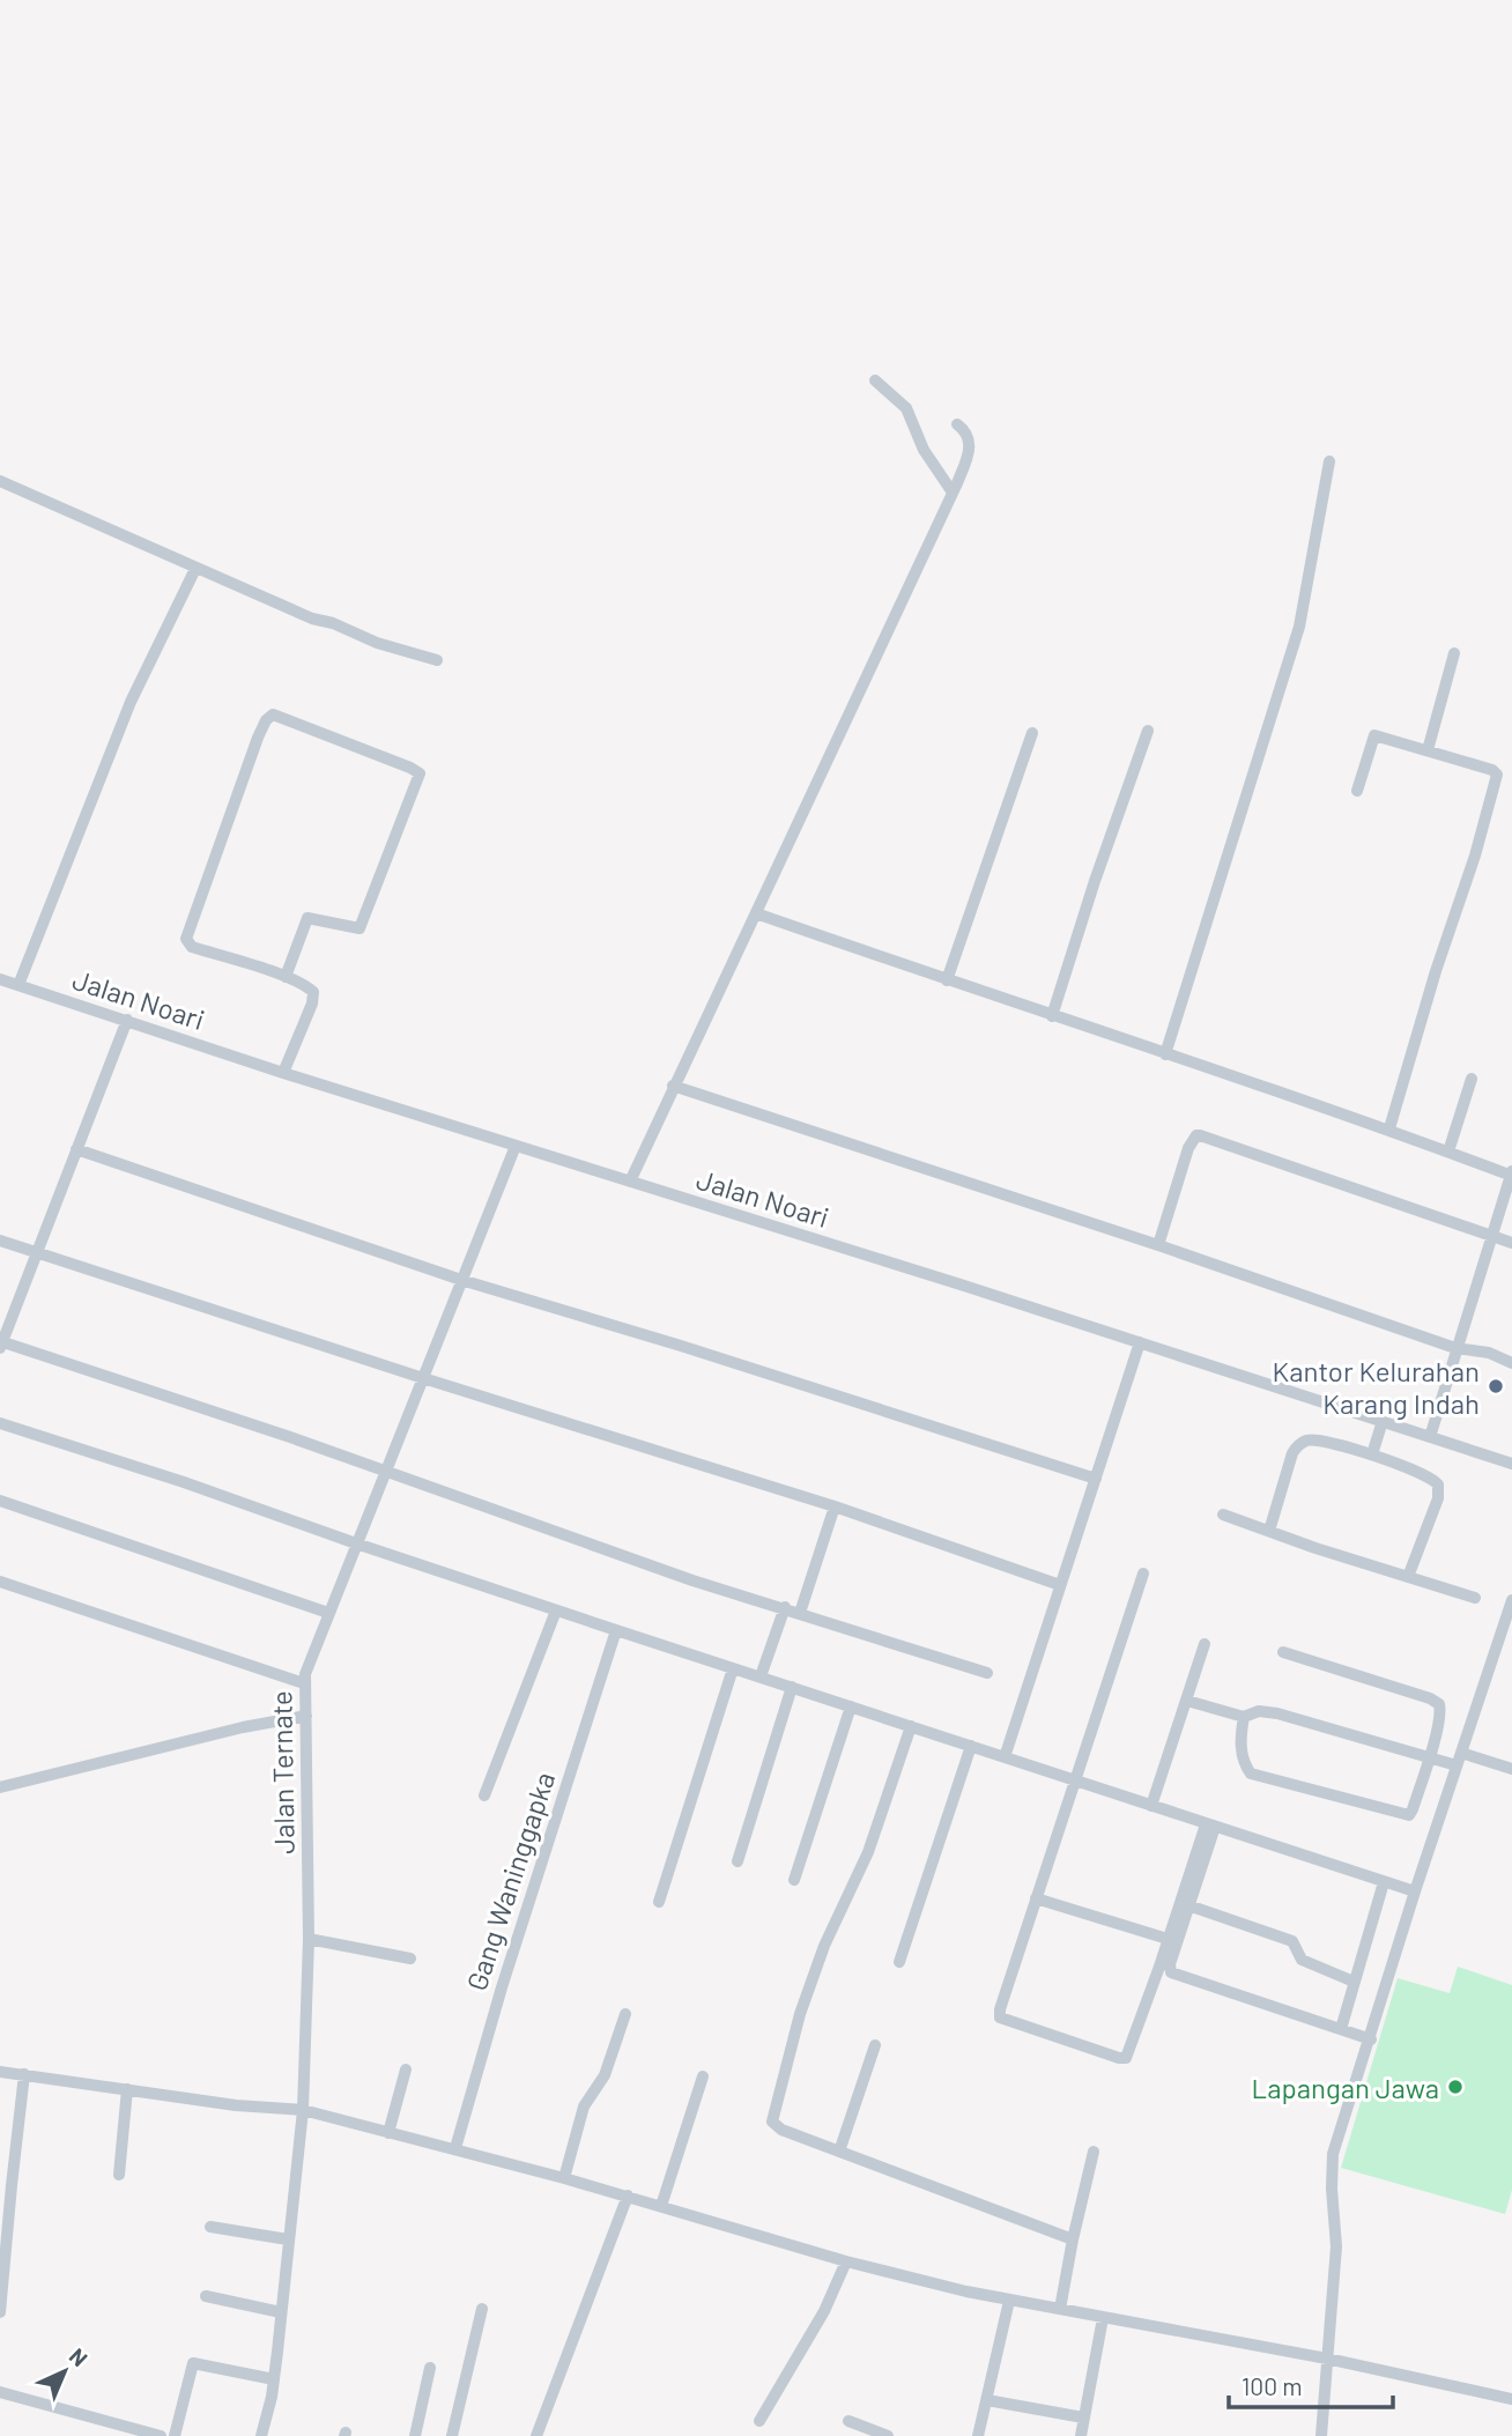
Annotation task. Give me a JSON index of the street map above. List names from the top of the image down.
{
  "streets": {
    "street": ["Jalan Noari", "Jalan Ternate", "Gang Waninggapka"]
  },
  "crossings": [
    ["Jalan Noari", "Jalan Ternate"]
  ],
  "places": ["Kantor Kelurahan Karang Indah", "Lapangan Jawa"],
  "scale_bar": "100 m",
  "north": "top right"
}
